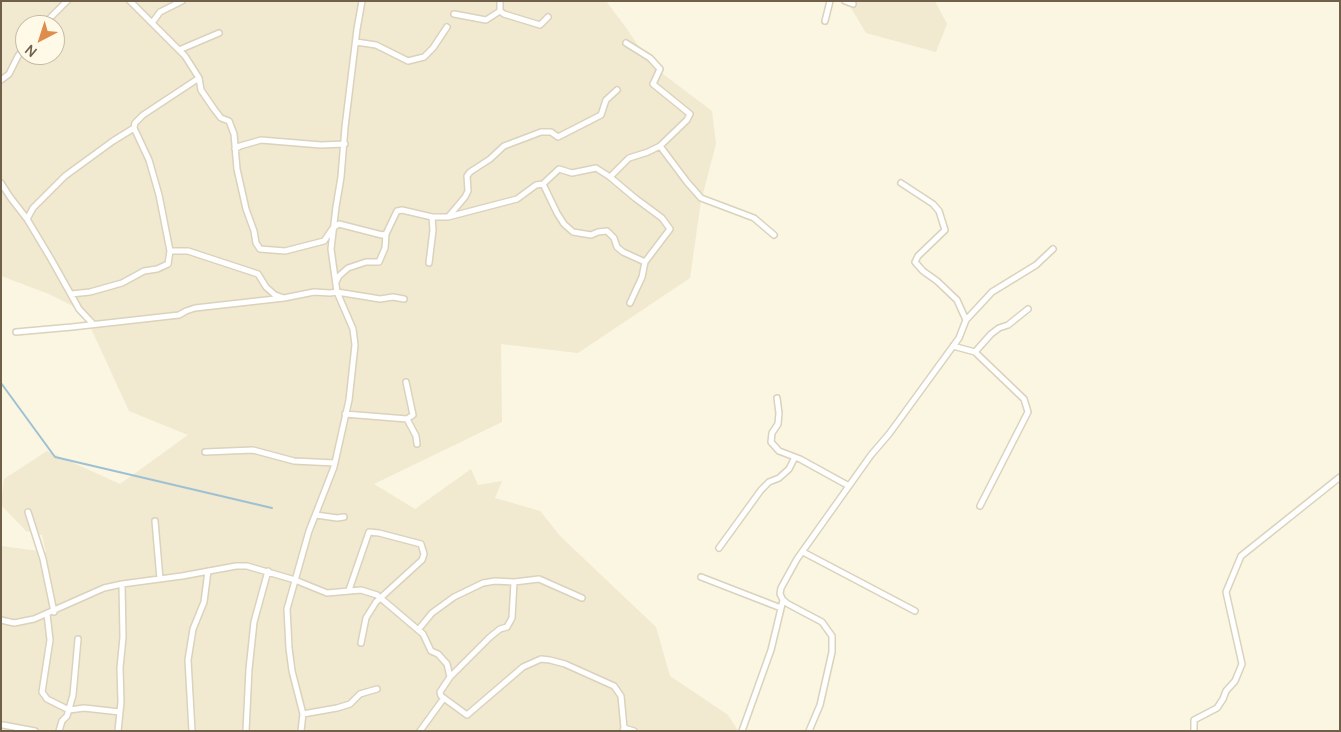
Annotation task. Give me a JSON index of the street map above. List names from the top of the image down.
{
  "north": "bottom left"
}
